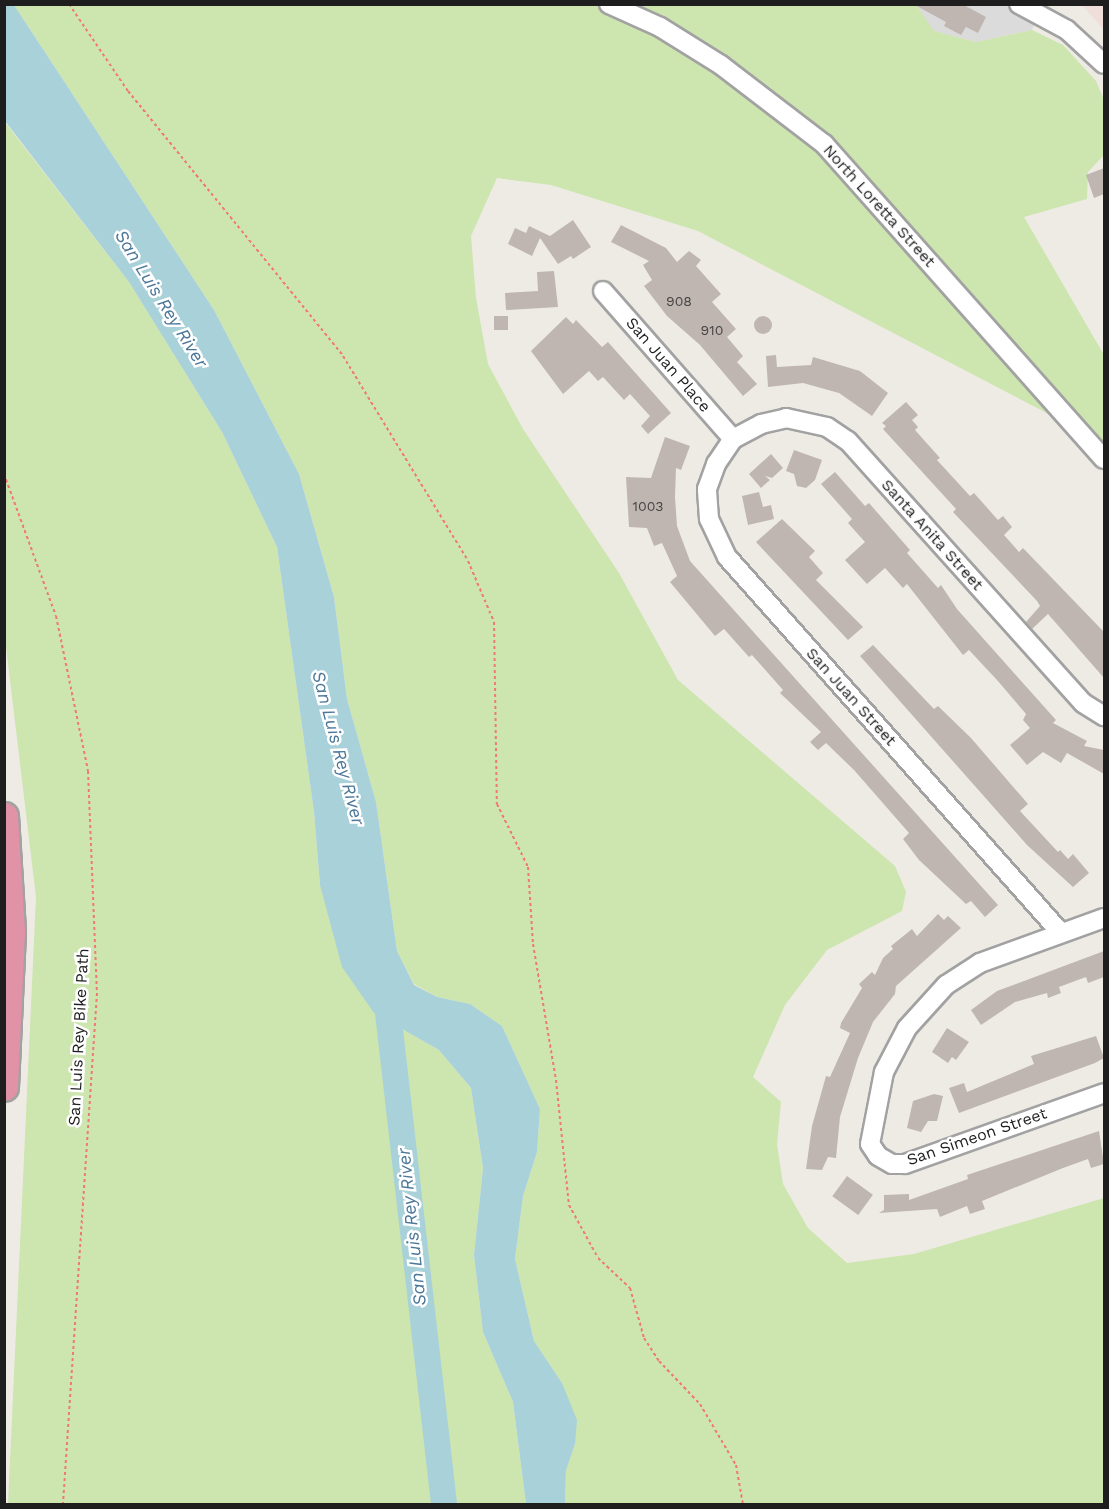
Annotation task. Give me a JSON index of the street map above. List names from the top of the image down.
{
  "streets": {
    "street": [
      "North Loretta Street",
      "San Juan Place",
      "Santa Anita Street",
      "San Juan Street",
      "San Simeon Street"
    ],
    "path": ["San Luis Rey Bike Path"]
  },
  "crossings": [
    ["San Juan Place", "Santa Anita Street"],
    ["San Juan Place", "San Juan Street"],
    ["Santa Anita Street", "San Juan Street"],
    ["San Juan Street", "San Simeon Street"]
  ],
  "water": ["San Luis Rey River"],
  "house_numbers": ["908", "910", "1003"]
}
